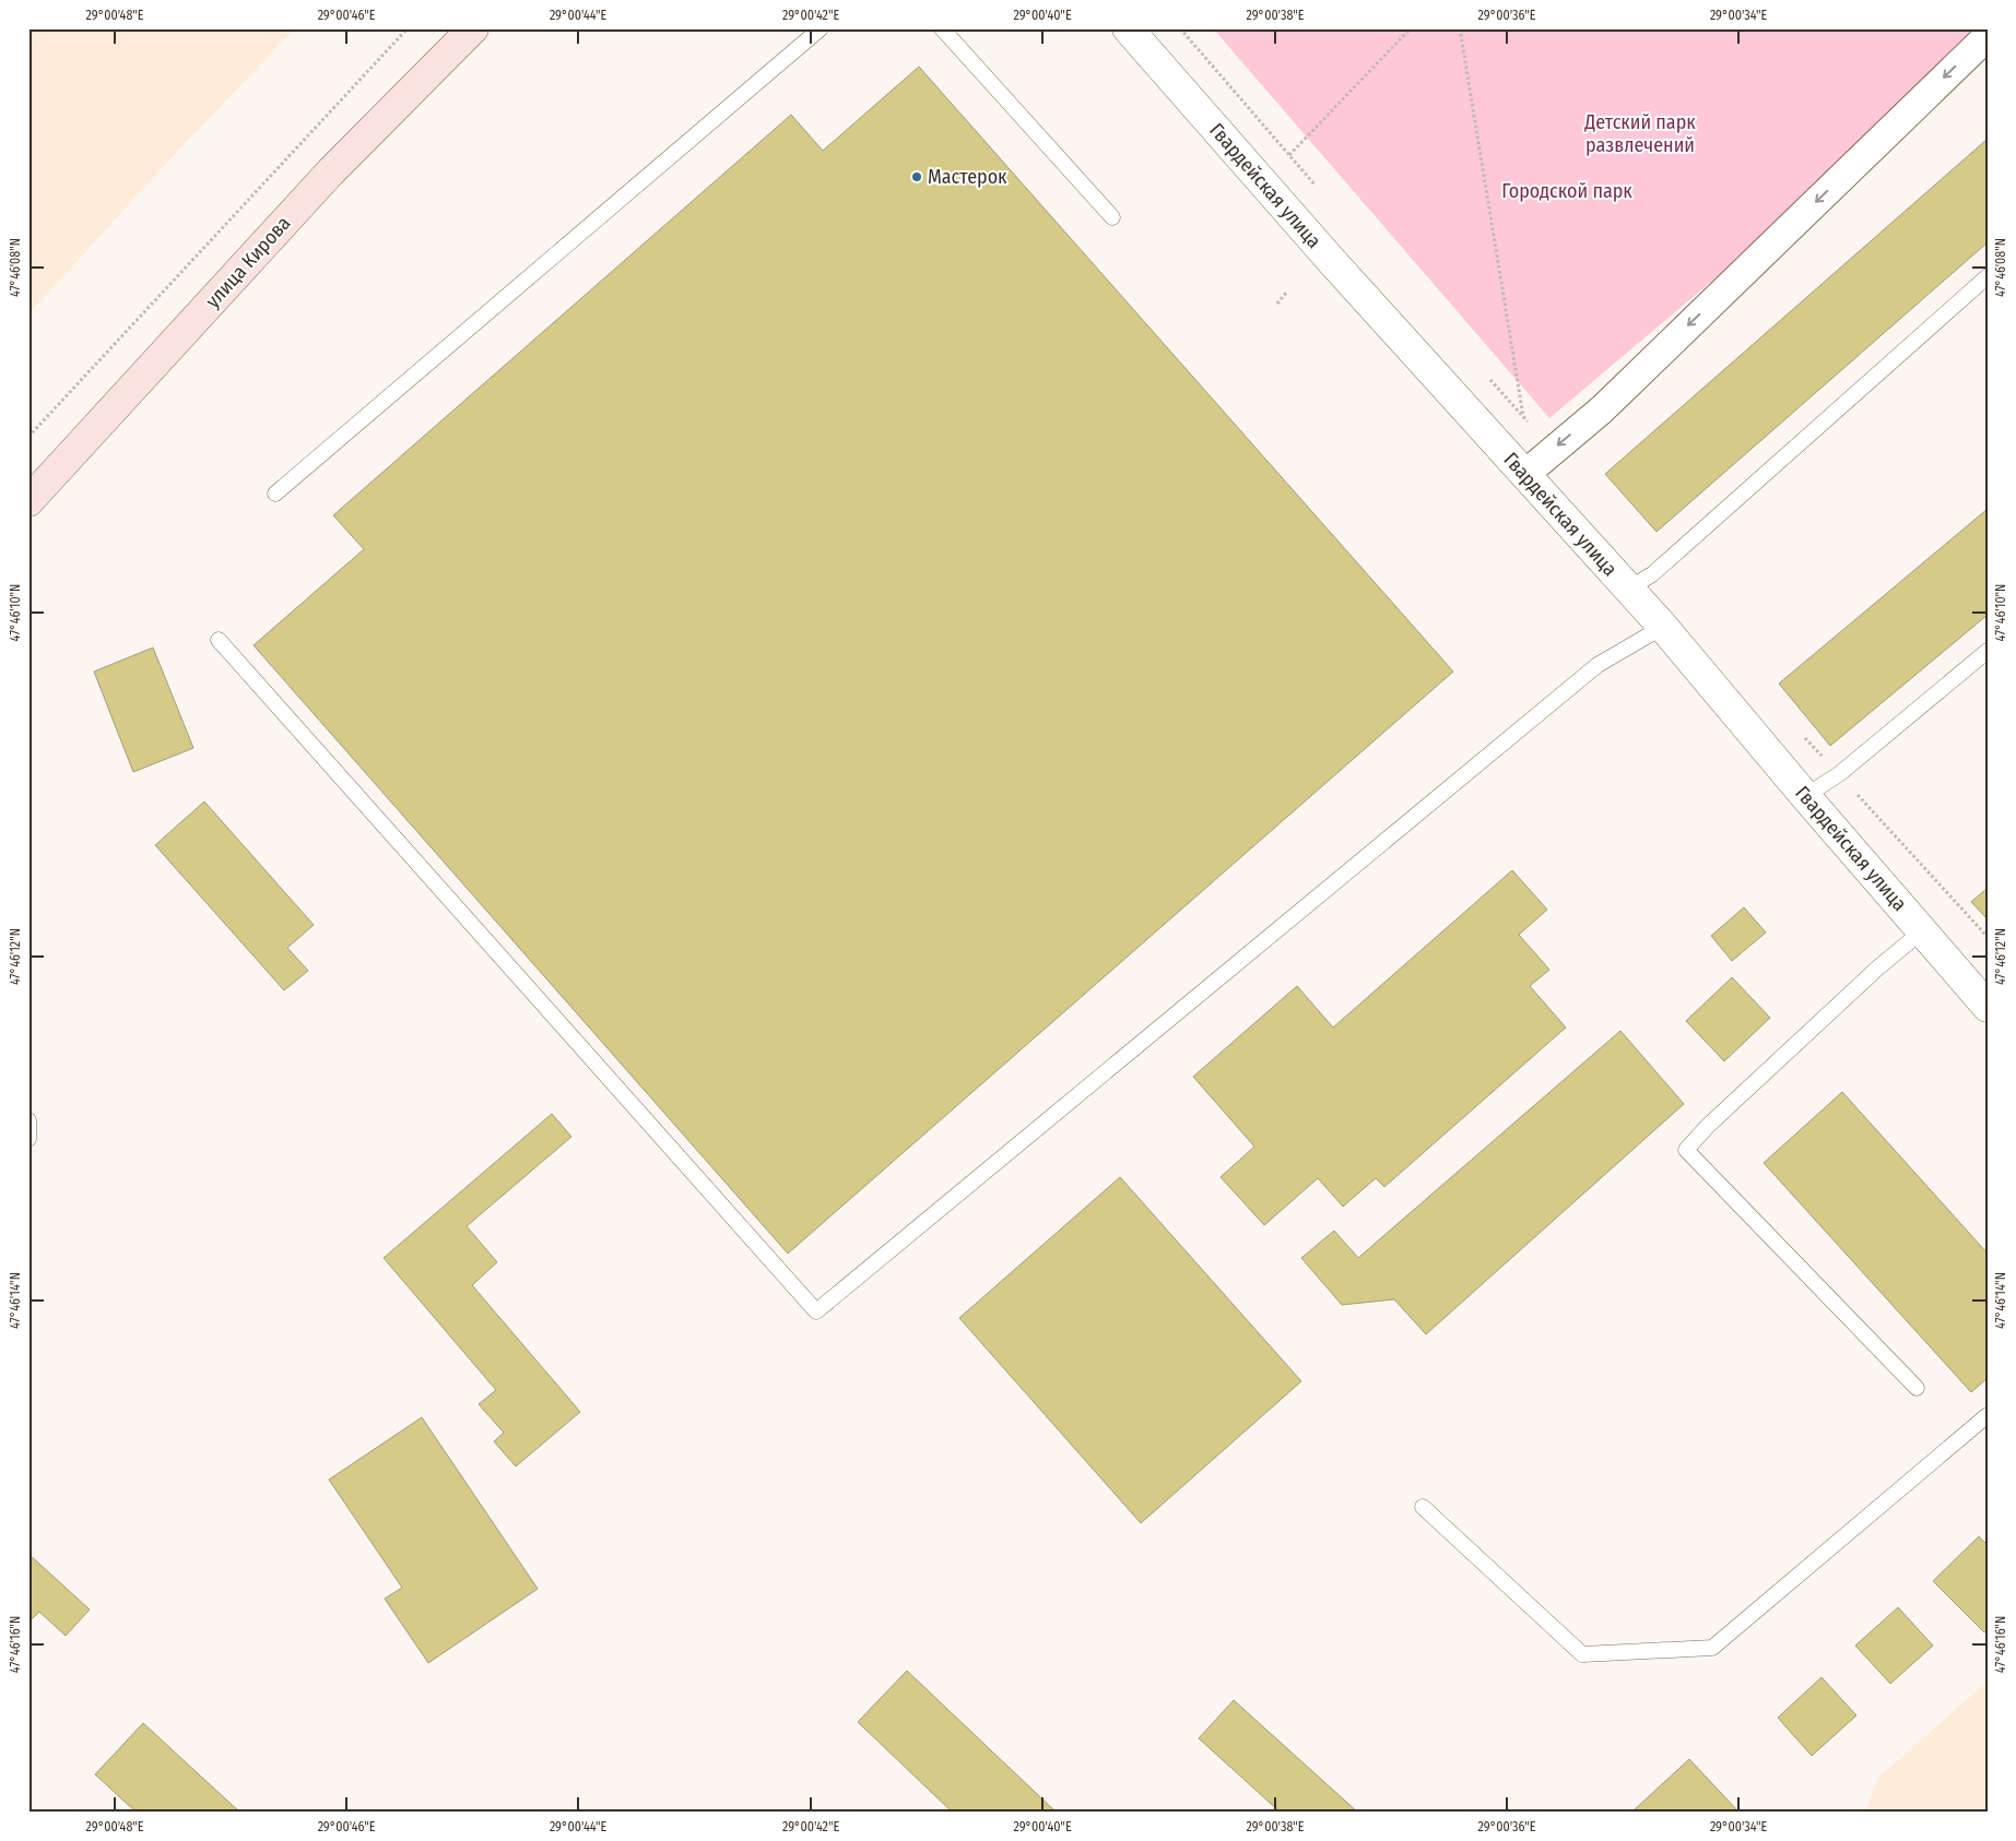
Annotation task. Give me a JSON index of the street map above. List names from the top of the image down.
{
  "streets": {
    "main road": ["улица Кирова"],
    "street": ["Гвардейская улица"]
  },
  "parks": ["Детский парк развлечений", "Городской парк"],
  "places": ["Мастерок"],
  "coordinates": [
    "29°00'48\"E",
    "29°00'46\"E",
    "29°00'44\"E",
    "29°00'42\"E",
    "29°00'40\"E",
    "29°00'38\"E",
    "29°00'36\"E",
    "29°00'34\"E",
    "47°46'08\"N",
    "47°46'10\"N",
    "47°46'12\"N",
    "47°46'14\"N",
    "47°46'16\"N"
  ]
}
